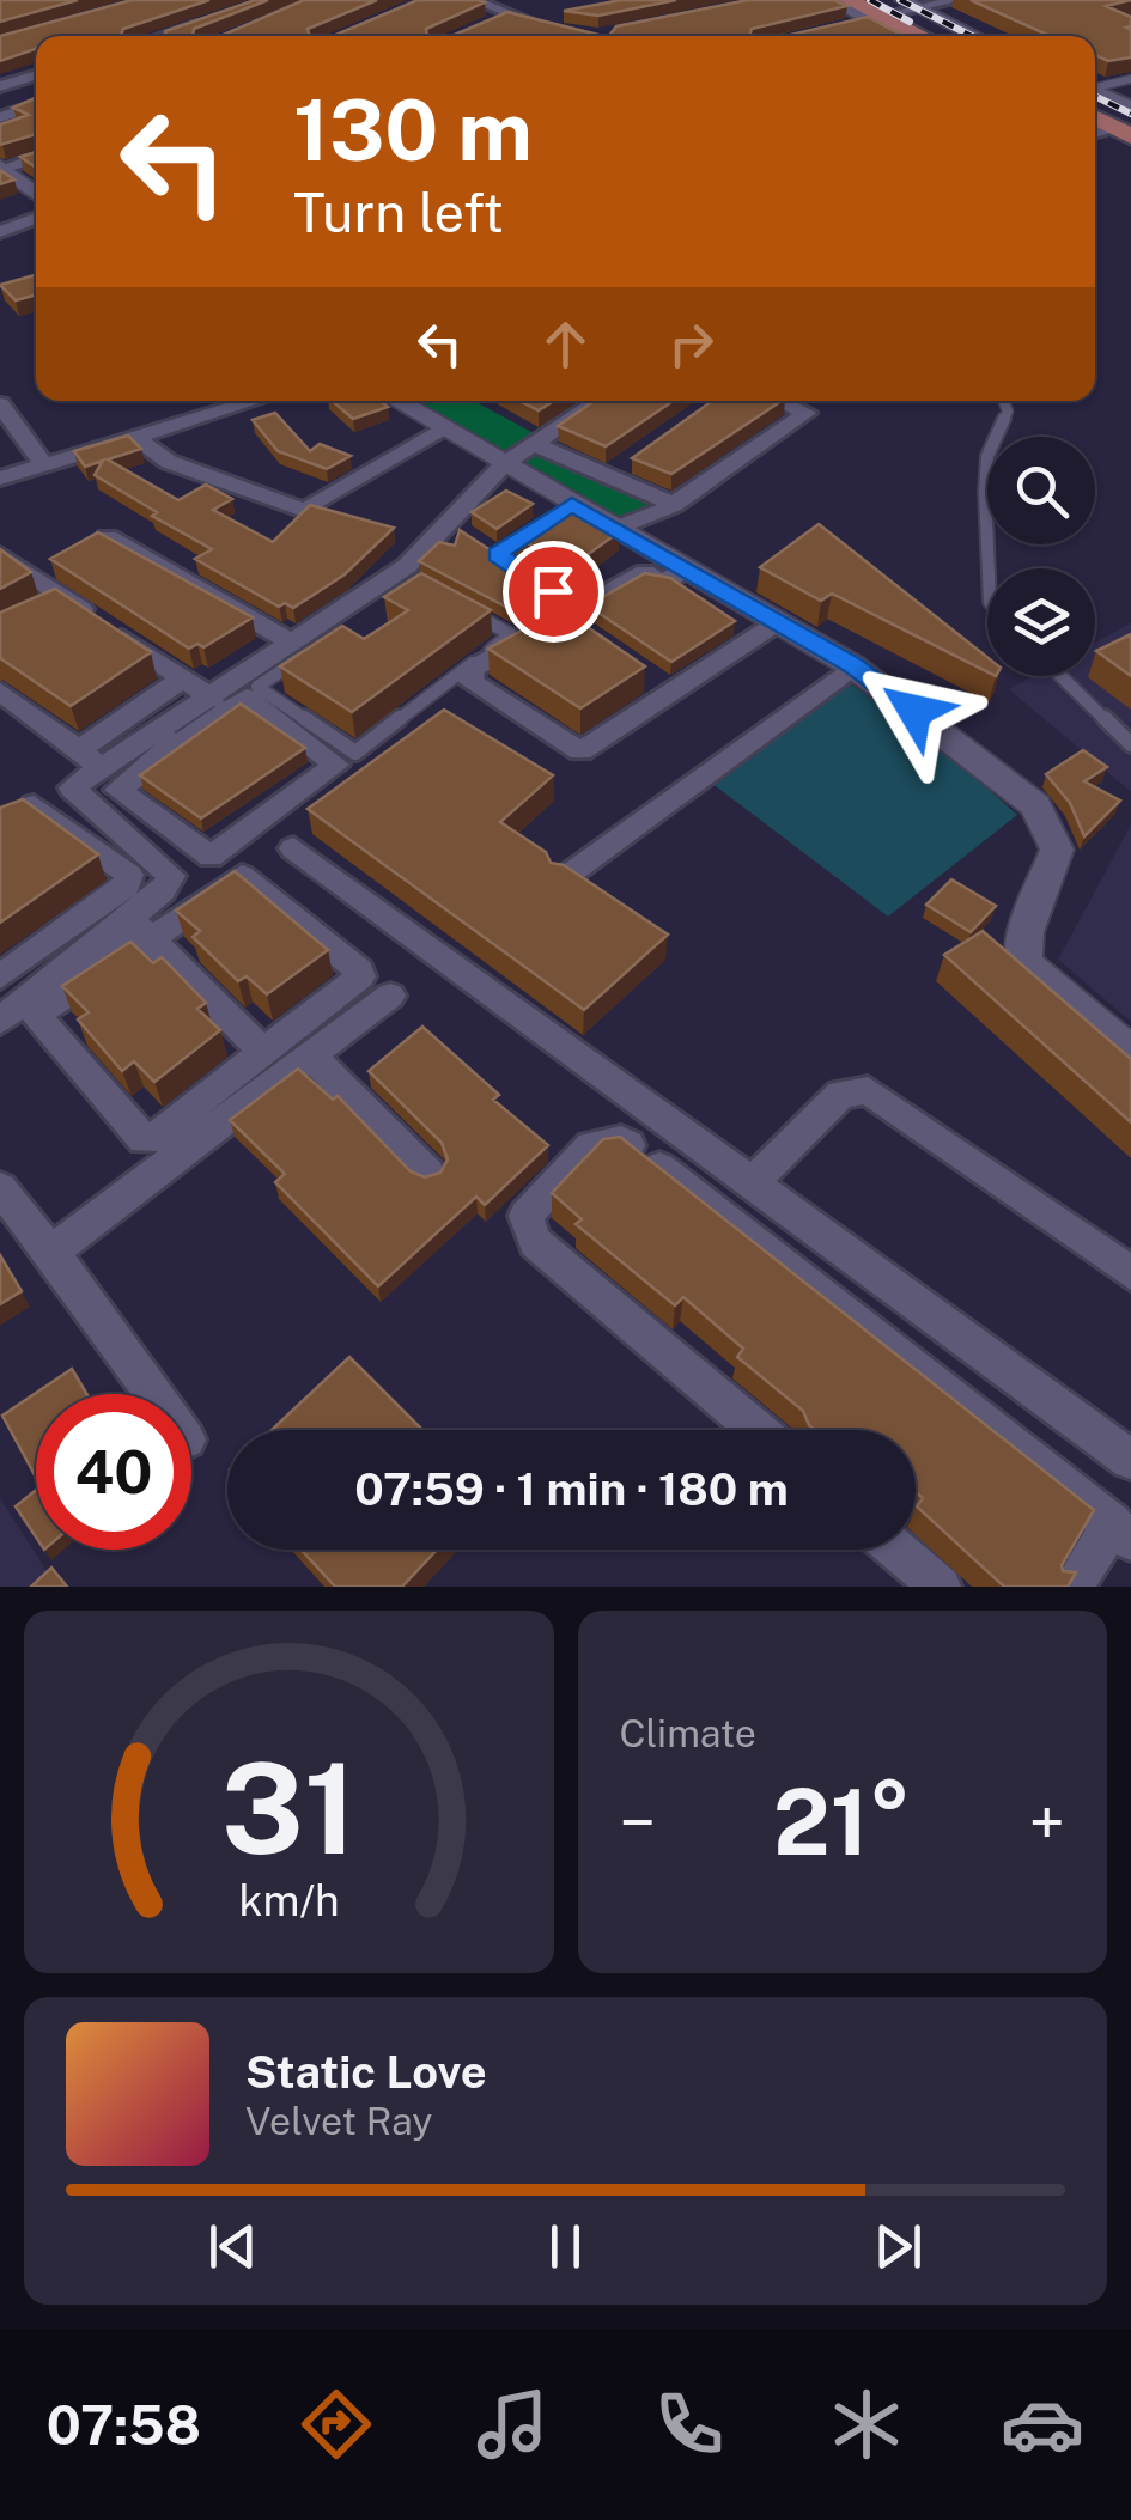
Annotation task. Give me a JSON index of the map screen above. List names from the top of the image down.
{
  "page": {
    "turn": ["130 m", "Turn left"],
    "limit": "40",
    "trip": "07:59 · 1 min · 180 m",
    "tile": "Climate",
    "heat": ["−", "21°", "+"],
    "song": ["Static Love", "Velvet Ray"],
    "tabs": "07:58",
    "gauge": ["31", "km/h"]
  }
}
